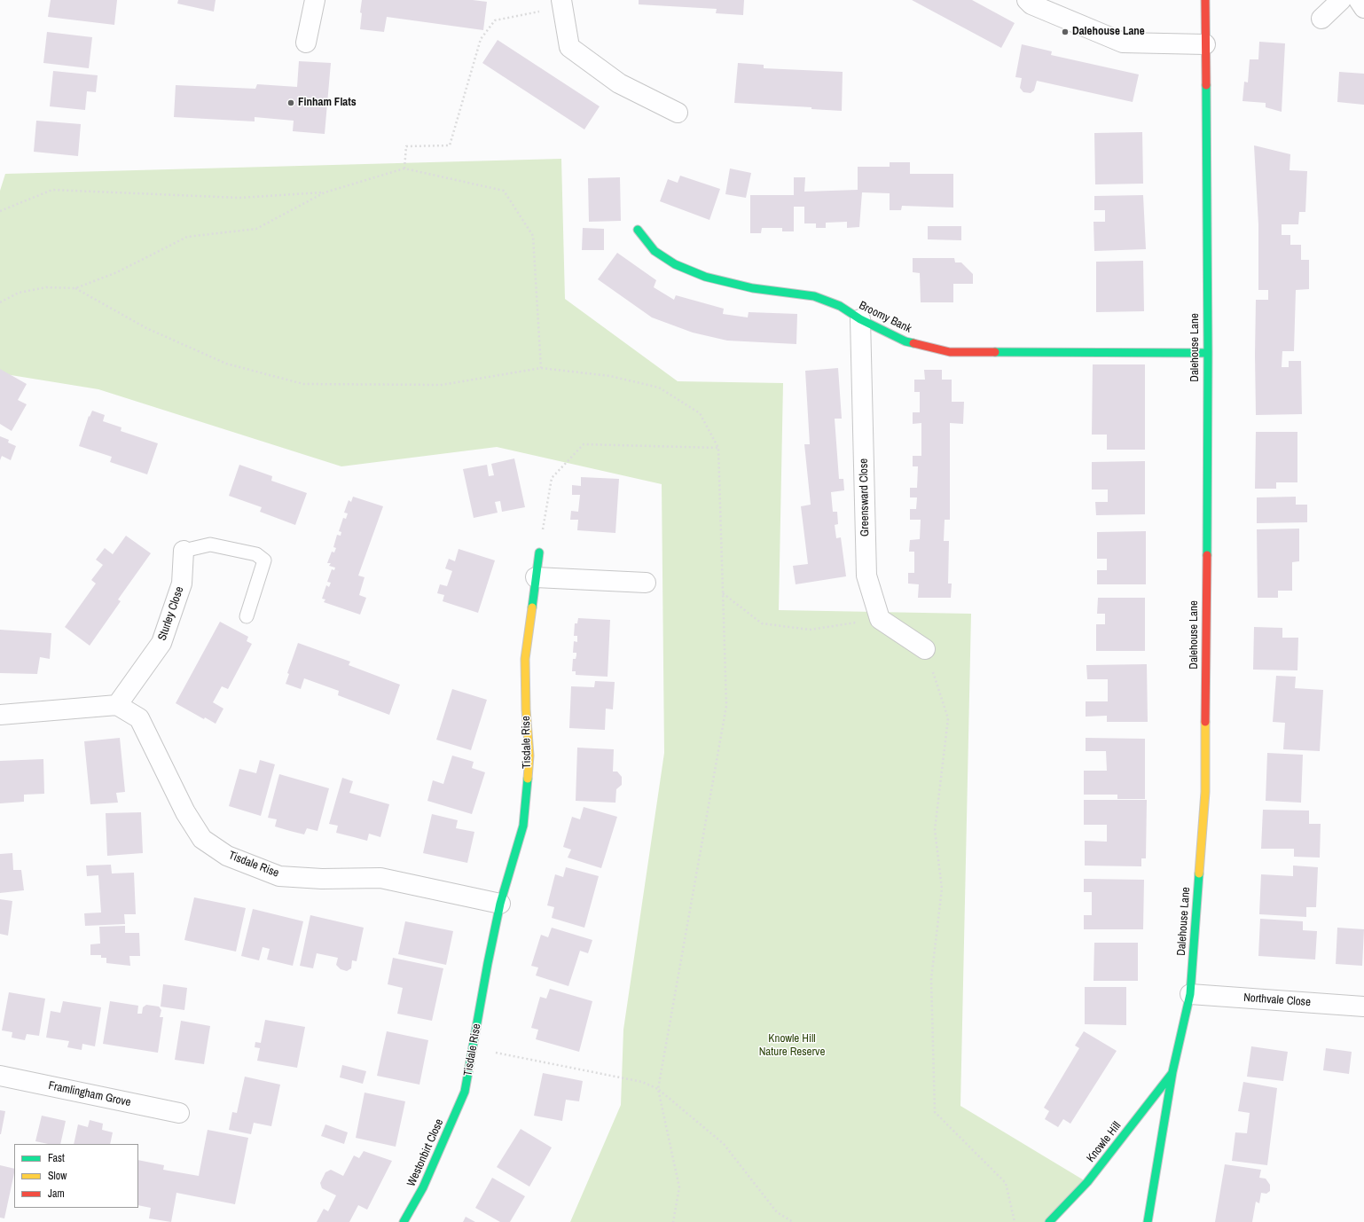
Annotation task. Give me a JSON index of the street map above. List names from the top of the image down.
{
  "streets": {
    "street": [
      "Broomy Bank",
      "Dalehouse Lane",
      "Greensward Close",
      "Sturley Close",
      "Tisdale Rise",
      "Northvale Close",
      "Framlingham Grove",
      "Knowle Hill",
      "Westonbirt Close"
    ]
  },
  "crossings": [
    ["Broomy Bank", "Dalehouse Lane"],
    ["Broomy Bank", "Greensward Close"],
    ["Dalehouse Lane", "Northvale Close"],
    ["Dalehouse Lane", "Knowle Hill"],
    ["Sturley Close", "Tisdale Rise"],
    ["Tisdale Rise", "Westonbirt Close"]
  ],
  "parks": ["Knowle Hill Nature Reserve"],
  "places": ["Dalehouse Lane", "Finham Flats"],
  "legend": ["Fast", "Slow", "Jam"]
}
